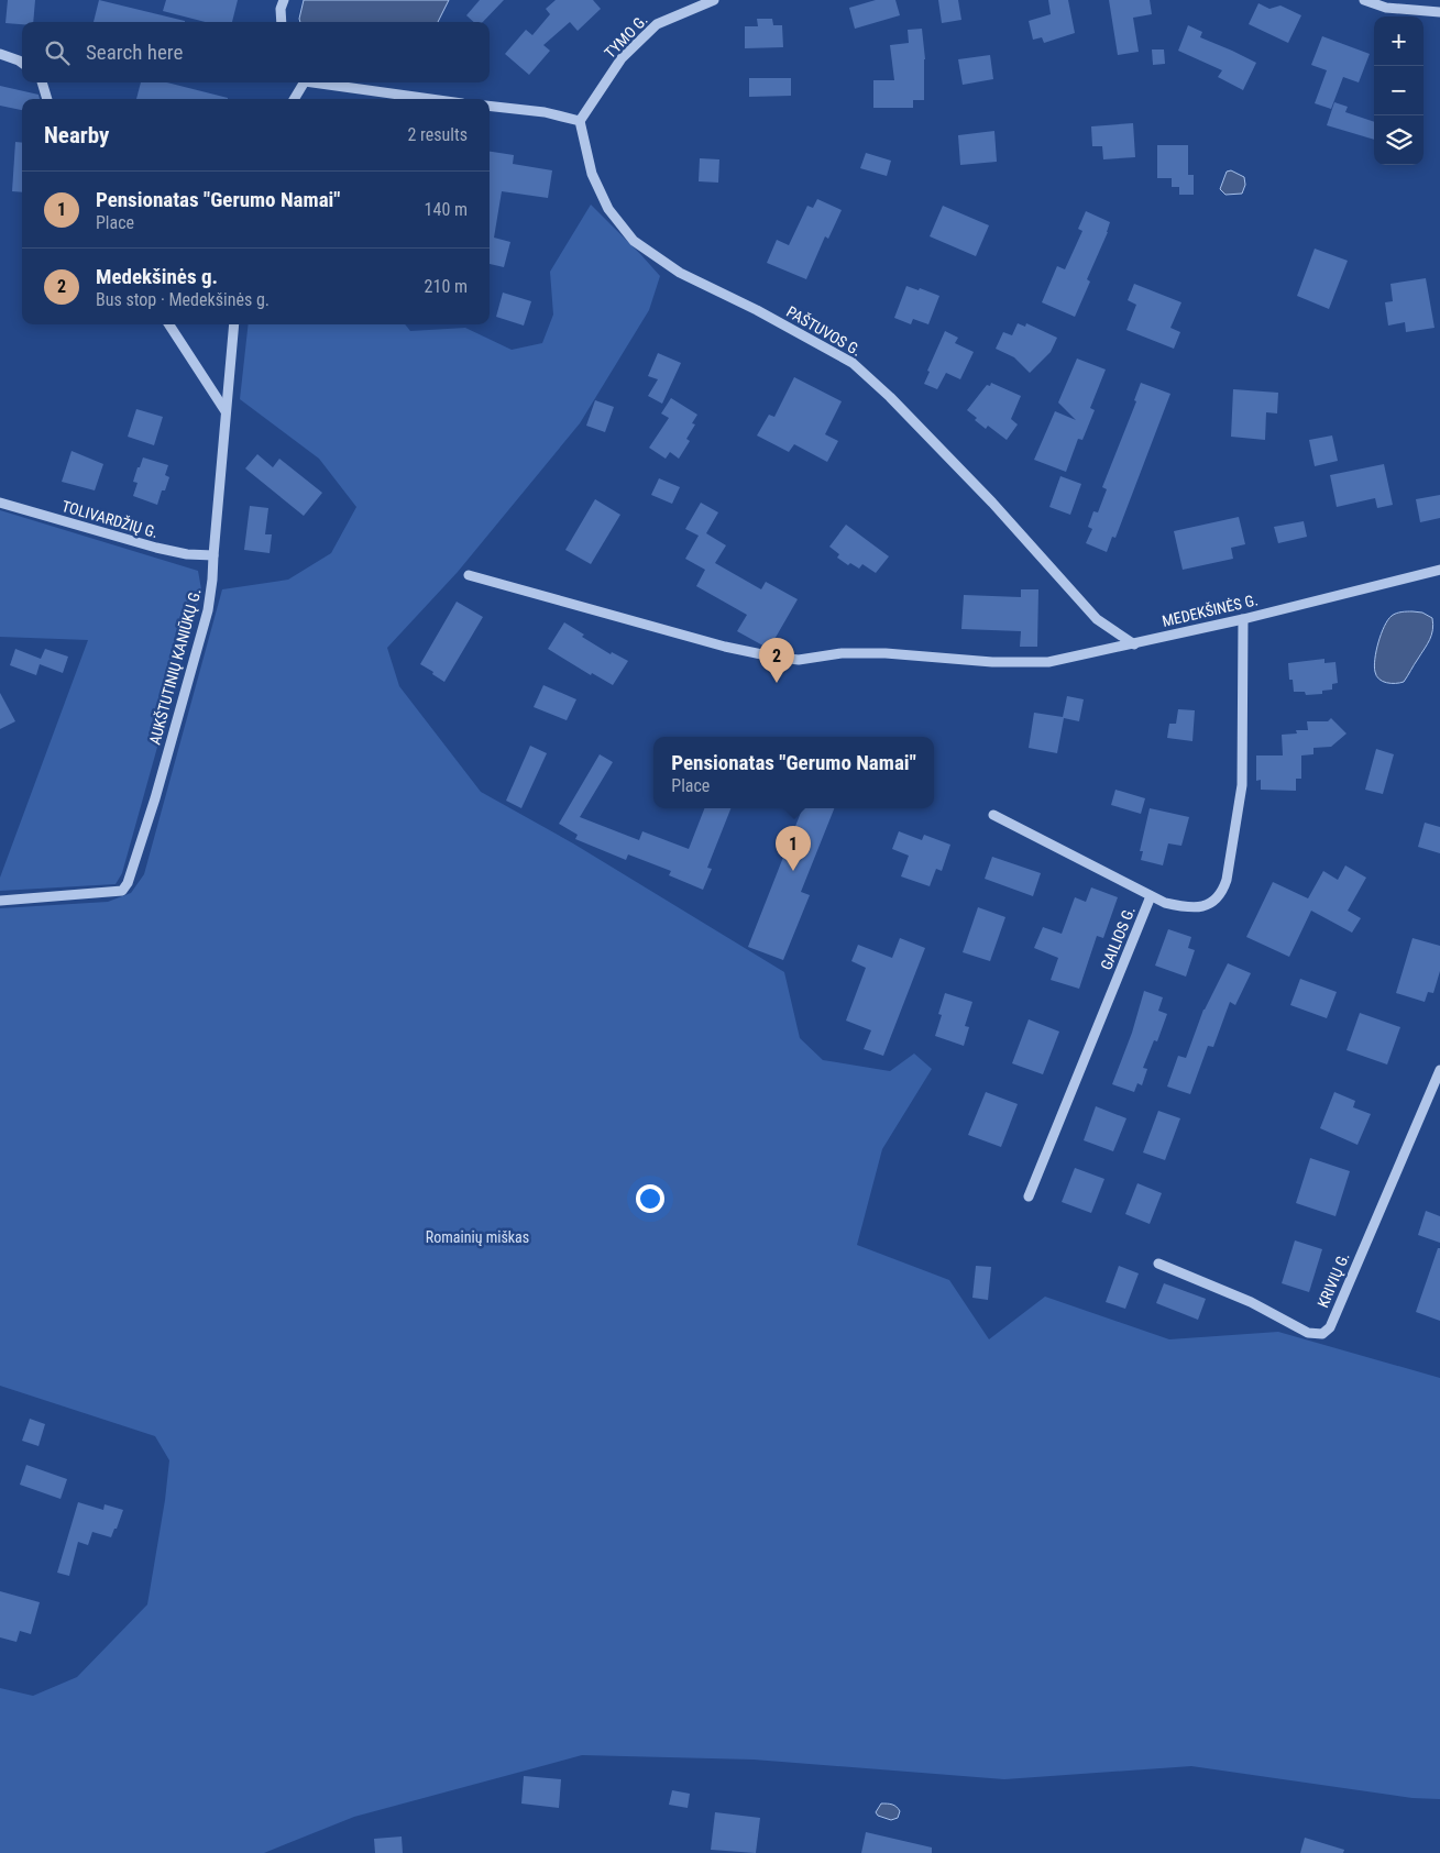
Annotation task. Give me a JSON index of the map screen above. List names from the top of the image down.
{
  "streets": {
    "street": [
      "TYMO G.",
      "PAŠTUVOS G.",
      "TOLIVARDŽIŲ G.",
      "MEDEKŠINĖS G.",
      "AUKŠTUTINIŲ KANIŪKŲ G.",
      "GAILIOS G.",
      "KRIVIŲ G."
    ]
  },
  "crossings": [
    ["TYMO G.", "PAŠTUVOS G."],
    ["PAŠTUVOS G.", "MEDEKŠINĖS G."],
    ["TOLIVARDŽIŲ G.", "AUKŠTUTINIŲ KANIŪKŲ G."],
    ["MEDEKŠINĖS G.", "GAILIOS G."]
  ],
  "parks": ["Romainių miškas"],
  "page": {
    "map_buttons": ["+", "−"],
    "search": "Search here",
    "heading": ["Nearby", "2 results"],
    "list": [
      {
        "mark": "1",
        "name": "Pensionatas \"Gerumo Namai\"",
        "note": "Place",
        "value": "140 m"
      },
      {
        "mark": "2",
        "name": "Medekšinės g.",
        "note": "Bus stop · Medekšinės g.",
        "value": "210 m"
      }
    ],
    "pins": ["2", "1"],
    "popup": ["Pensionatas \"Gerumo Namai\"", "Place"]
  }
}
